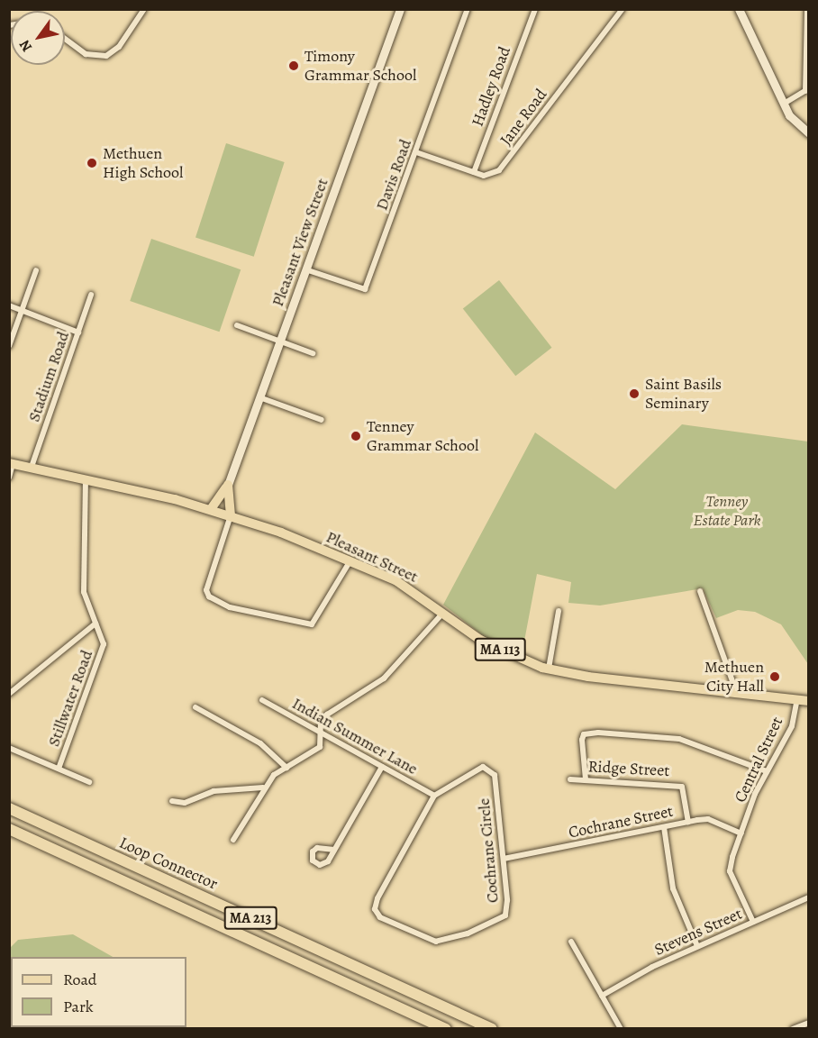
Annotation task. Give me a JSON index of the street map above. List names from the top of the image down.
{
  "streets": {
    "highway": ["Loop Connector", "MA 213"],
    "main road": ["Pleasant Street", "MA 113"],
    "street": [
      "Hadley Road",
      "Jane Road",
      "Davis Road",
      "Pleasant View Street",
      "Stadium Road",
      "Stillwater Road",
      "Indian Summer Lane",
      "Central Street",
      "Ridge Street",
      "Cochrane Street",
      "Cochrane Circle",
      "Stevens Street"
    ]
  },
  "crossings": [
    ["Hadley Road", "Jane Road"],
    ["Davis Road", "Pleasant View Street"],
    ["Stadium Road", "Pleasant Street"],
    ["Pleasant Street", "Stillwater Road"],
    ["Pleasant Street", "Central Street"],
    ["Indian Summer Lane", "Cochrane Circle"],
    ["Central Street", "Cochrane Street"],
    ["Central Street", "Stevens Street"],
    ["Ridge Street", "Cochrane Street"],
    ["Cochrane Street", "Cochrane Circle"]
  ],
  "parks": ["Tenney Estate Park"],
  "places": [
    "Timony Grammar School",
    "Methuen High School",
    "Saint Basils Seminary",
    "Tenney Grammar School",
    "Methuen City Hall"
  ],
  "legend": ["Road", "Park"],
  "north": "bottom left"
}
